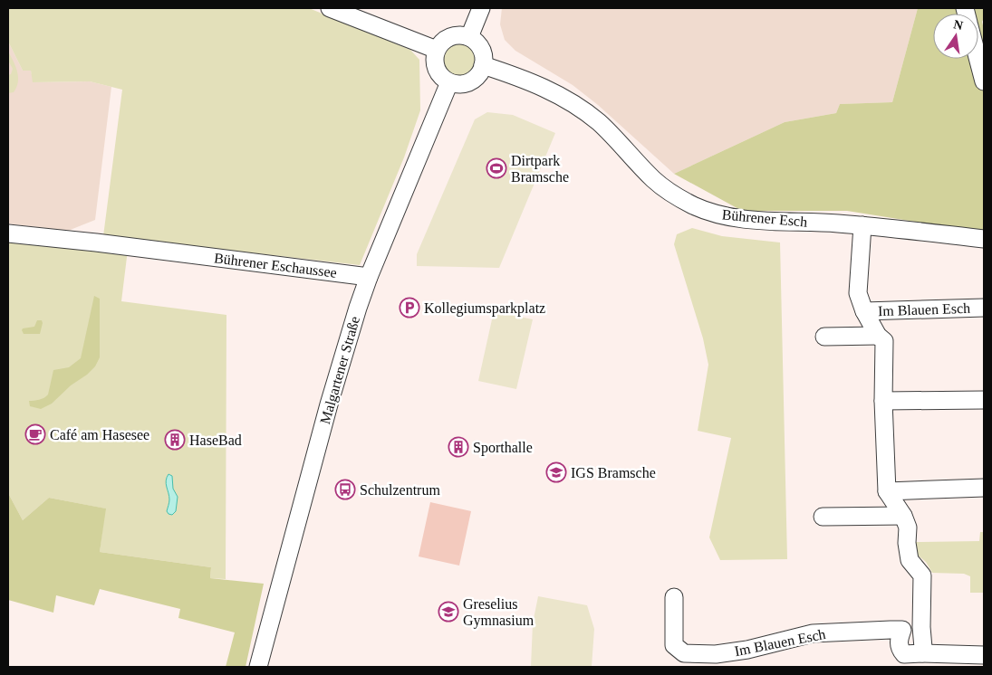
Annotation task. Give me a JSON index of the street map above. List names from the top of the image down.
{
  "streets": {
    "street": [
      "Bührener Esch",
      "Bührener Eschaussee",
      "Im Blauen Esch",
      "Malgartener Straße"
    ]
  },
  "crossings": [
    ["Bührener Esch", "Im Blauen Esch"],
    ["Bührener Esch", "Malgartener Straße"],
    ["Bührener Eschaussee", "Malgartener Straße"]
  ],
  "places": {
    "sports": ["Dirtpark Bramsche"],
    "parking": ["Kollegiumsparkplatz"],
    "cafe": ["Café am Hasesee"],
    "building": ["HaseBad", "Sporthalle"],
    "school or university": ["IGS Bramsche", "Greselius Gymnasium"],
    "bus stop": ["Schulzentrum"]
  },
  "north": "top"
}
